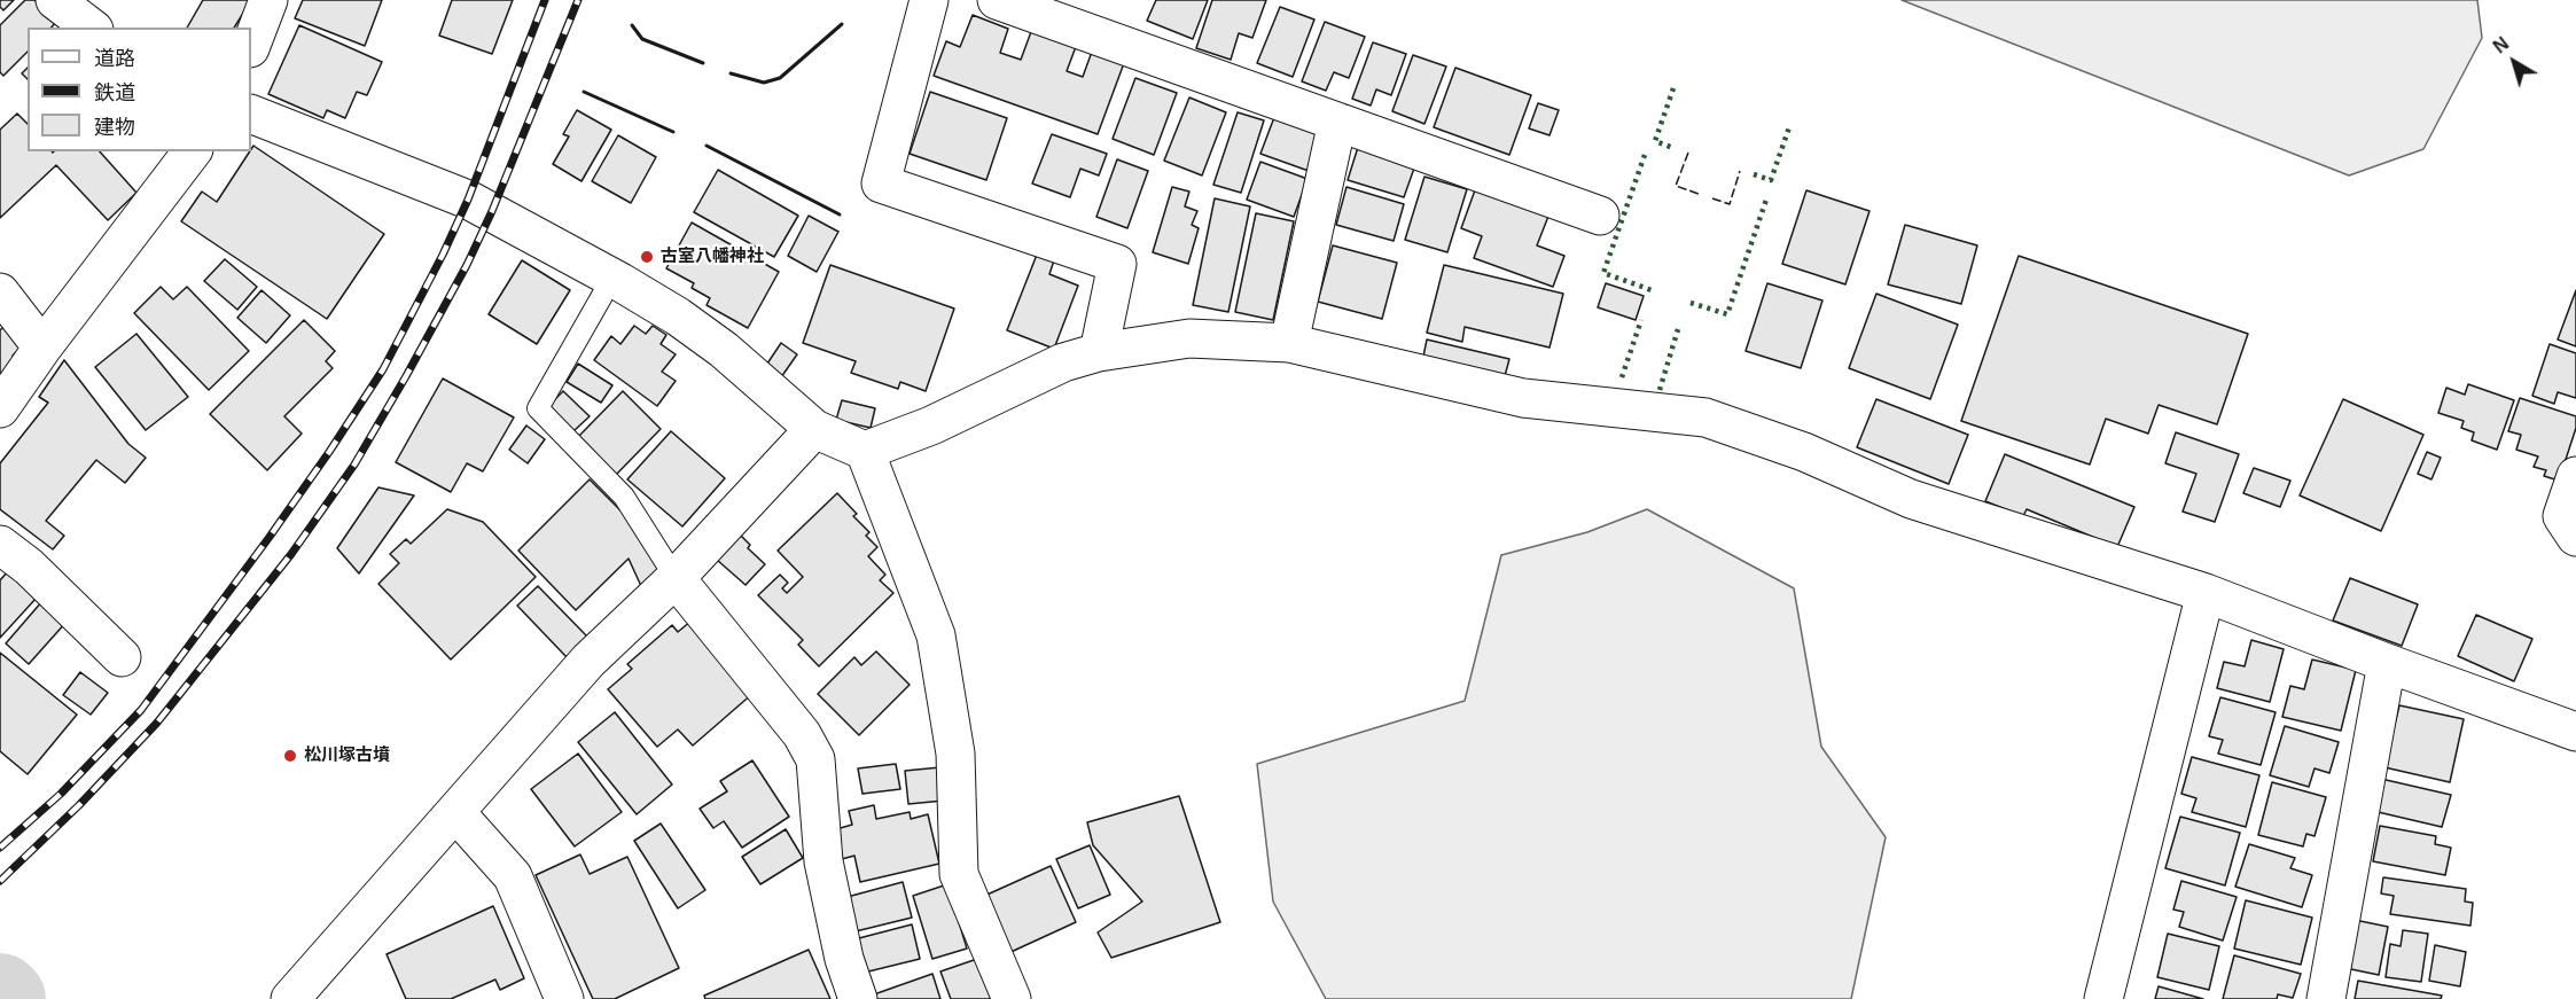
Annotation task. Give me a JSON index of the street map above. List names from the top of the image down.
{
  "places": ["古室八幡神社", "松川塚古墳"],
  "legend": ["道路", "鉄道", "建物"],
  "north": "top left"
}
